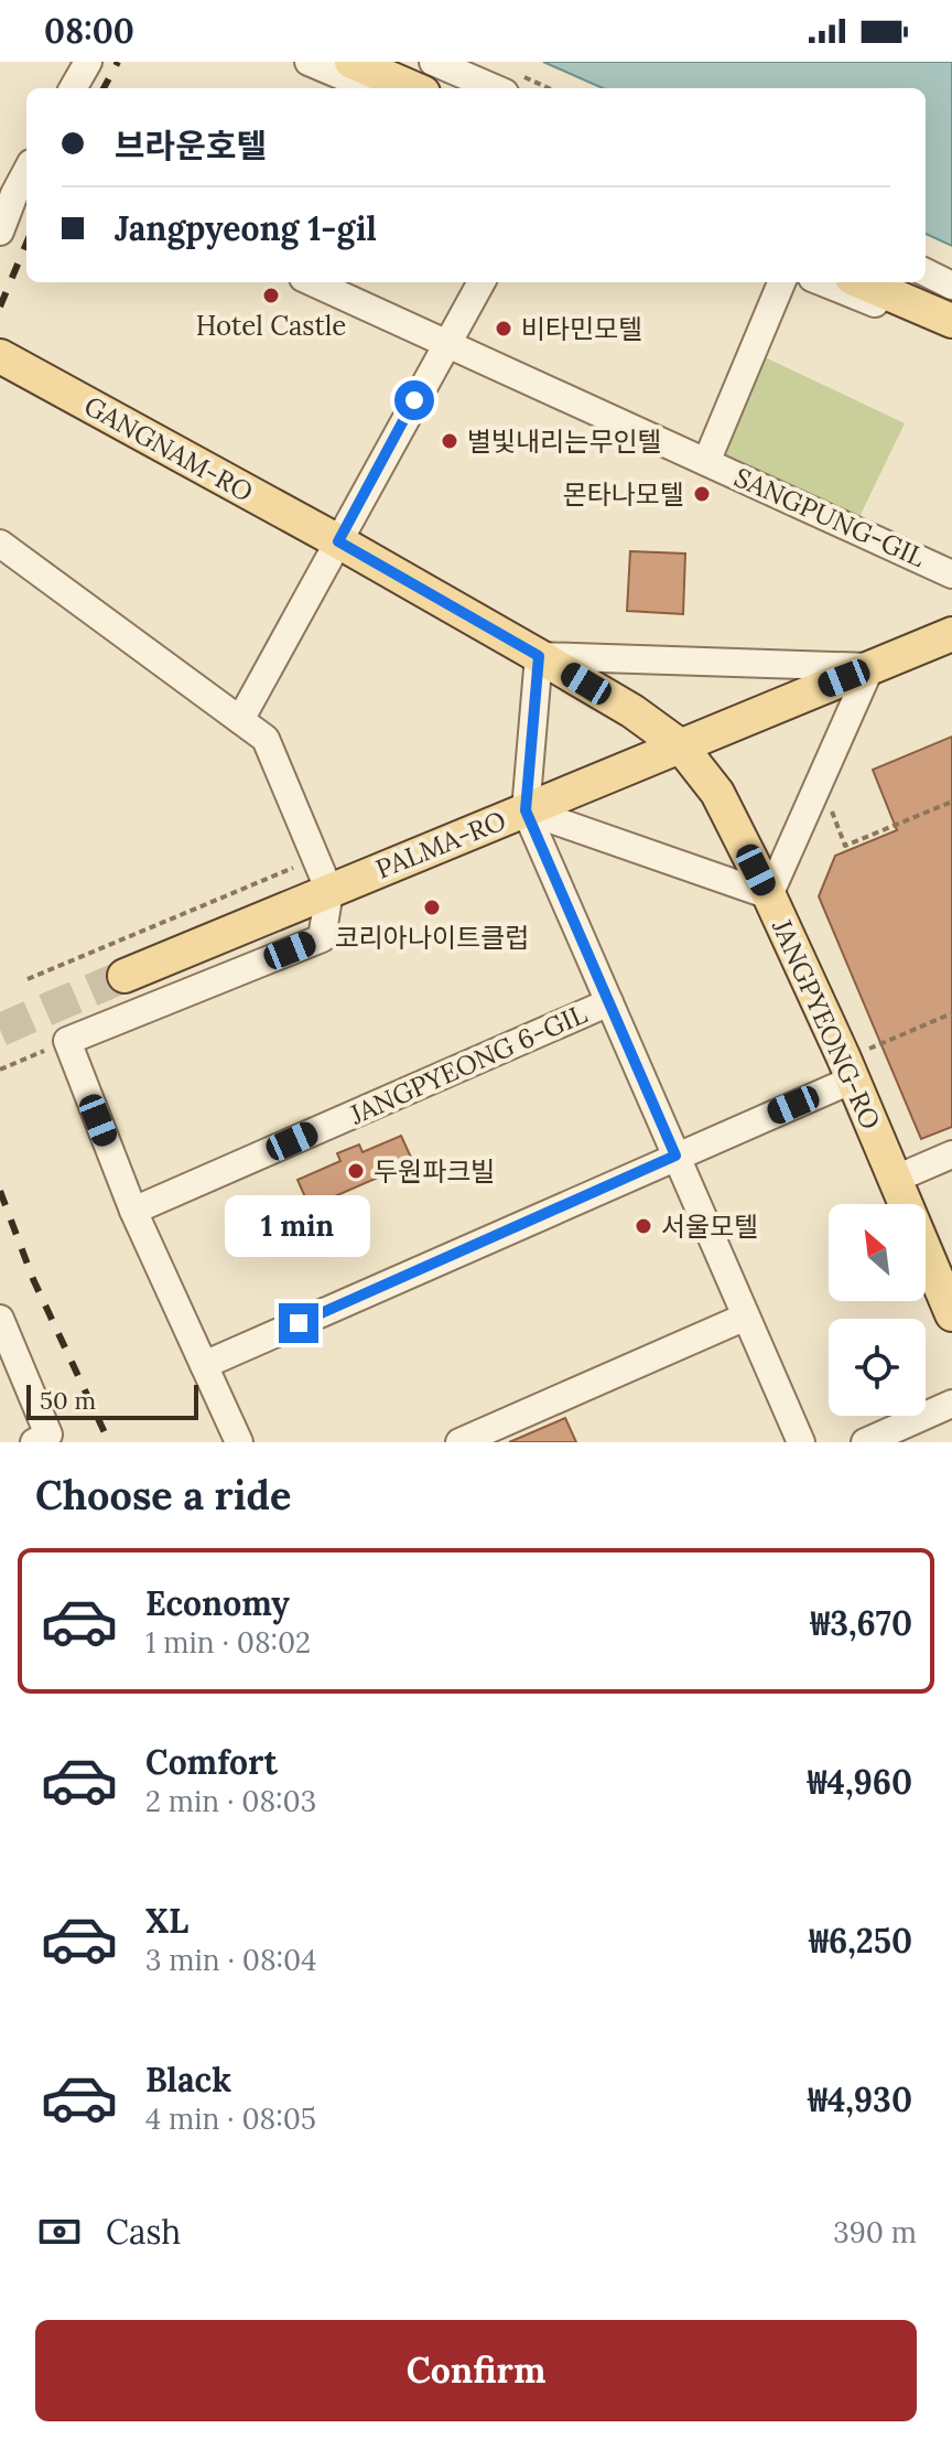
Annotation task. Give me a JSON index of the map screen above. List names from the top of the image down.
{
  "streets": {
    "main road": ["GANGNAM-RO", "PALMA-RO", "JANGPYEONG-RO"],
    "street": ["SANGPUNG-GIL", "JANGPYEONG 6-GIL"]
  },
  "crossings": [
    ["GANGNAM-RO", "PALMA-RO"],
    ["GANGNAM-RO", "JANGPYEONG-RO"],
    ["PALMA-RO", "JANGPYEONG-RO"]
  ],
  "places": [
    "Hotel Castle",
    "비타민모텔",
    "별빛내리는무인텔",
    "몬타나모텔",
    "코리아나이트클럽",
    "두원파크빌",
    "서울모텔"
  ],
  "scale_bar": "50 m",
  "north": "top left",
  "page": {
    "status": "08:00",
    "banner": ["브라운호텔", "Jangpyeong 1-gil"],
    "bubble": "1 min",
    "scale": "50 m",
    "heading": "Choose a ride",
    "list": [
      {
        "name": "Economy",
        "note": "1 min · 08:02",
        "value": "₩3,670"
      },
      {
        "name": "Comfort",
        "note": "2 min · 08:03",
        "value": "₩4,960"
      },
      {
        "name": "XL",
        "note": "3 min · 08:04",
        "value": "₩6,250"
      },
      {
        "name": "Black",
        "note": "4 min · 08:05",
        "value": "₩4,930"
      }
    ],
    "pay": ["Cash", "390 m"],
    "buttons": "Confirm"
  }
}
